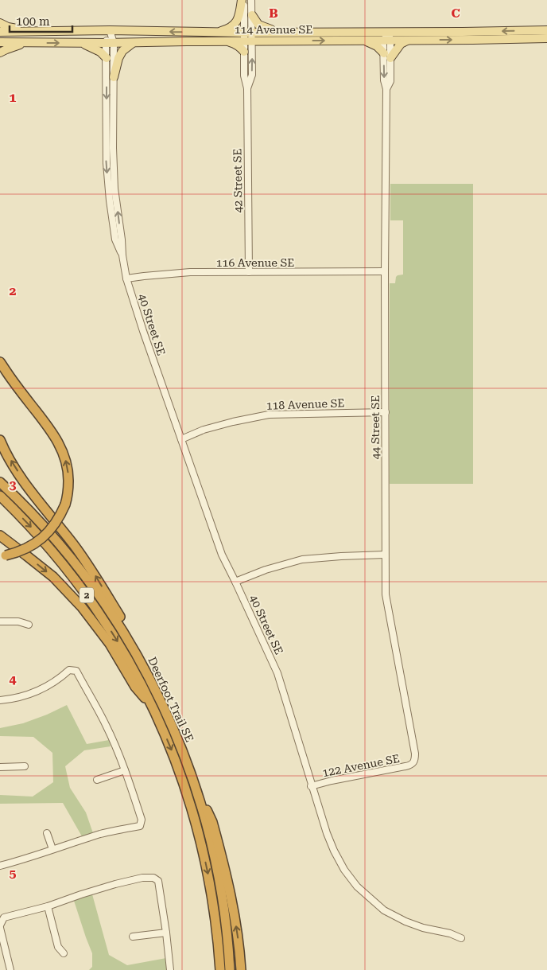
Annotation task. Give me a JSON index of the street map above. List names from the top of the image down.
{
  "streets": {
    "highway": ["2", "Deerfoot Trail SE"],
    "main road": ["114 Avenue SE"],
    "street": [
      "42 Street SE",
      "116 Avenue SE",
      "40 Street SE",
      "118 Avenue SE",
      "44 Street SE",
      "122 Avenue SE"
    ]
  },
  "crossings": [
    ["114 Avenue SE", "42 Street SE"],
    ["114 Avenue SE", "40 Street SE"],
    ["114 Avenue SE", "44 Street SE"],
    ["42 Street SE", "116 Avenue SE"],
    ["116 Avenue SE", "40 Street SE"],
    ["116 Avenue SE", "44 Street SE"],
    ["40 Street SE", "118 Avenue SE"],
    ["40 Street SE", "122 Avenue SE"],
    ["118 Avenue SE", "44 Street SE"],
    ["44 Street SE", "122 Avenue SE"]
  ],
  "scale_bar": "100 m",
  "grid": {
    "columns": ["B", "C"],
    "rows": [
      "1",
      "2",
      "3",
      "4",
      "5"
    ]
  }
}
